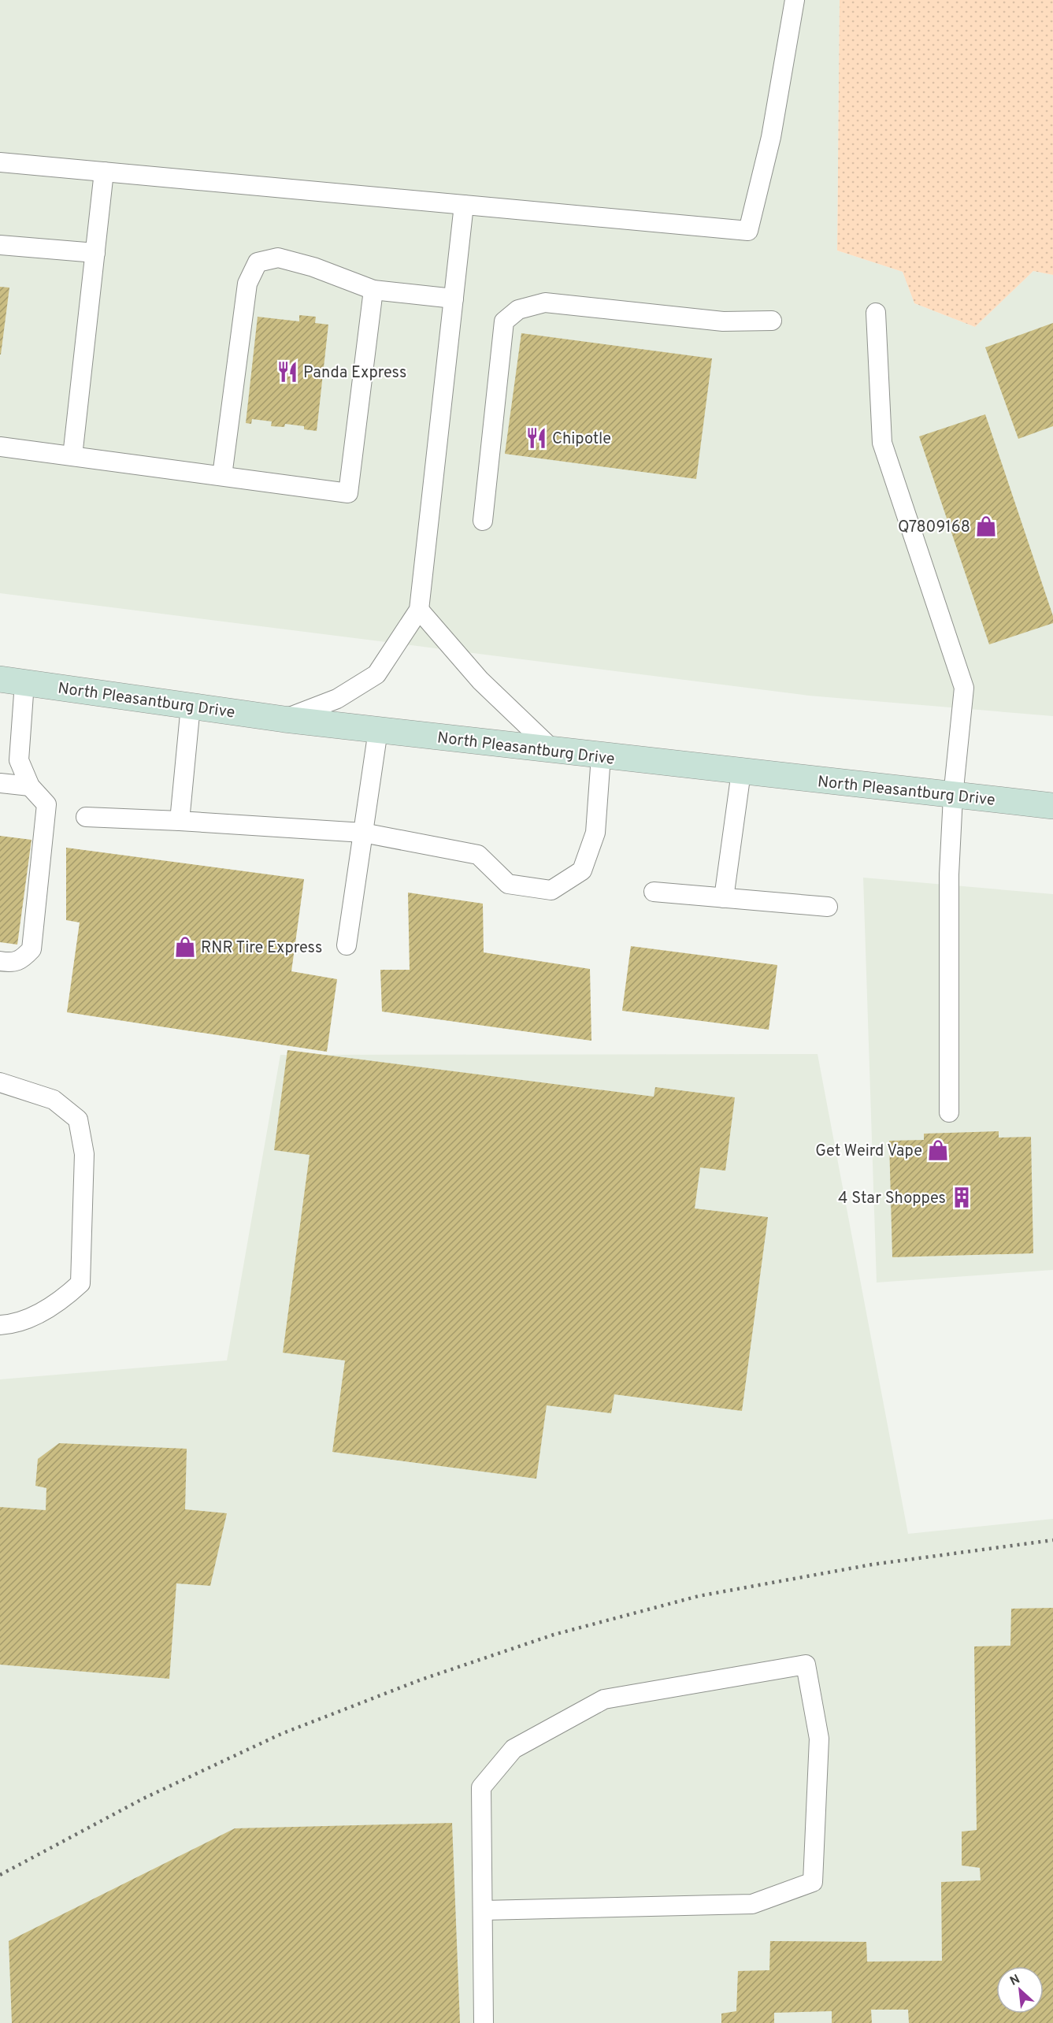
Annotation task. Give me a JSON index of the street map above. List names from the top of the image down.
{
  "streets": {
    "main road": ["North Pleasantburg Drive"]
  },
  "places": {
    "restaurant": ["Panda Express", "Chipotle"],
    "shop": ["Q7809168", "RNR Tire Express", "Get Weird Vape"],
    "building": ["4 Star Shoppes"]
  },
  "north": "top left"
}
